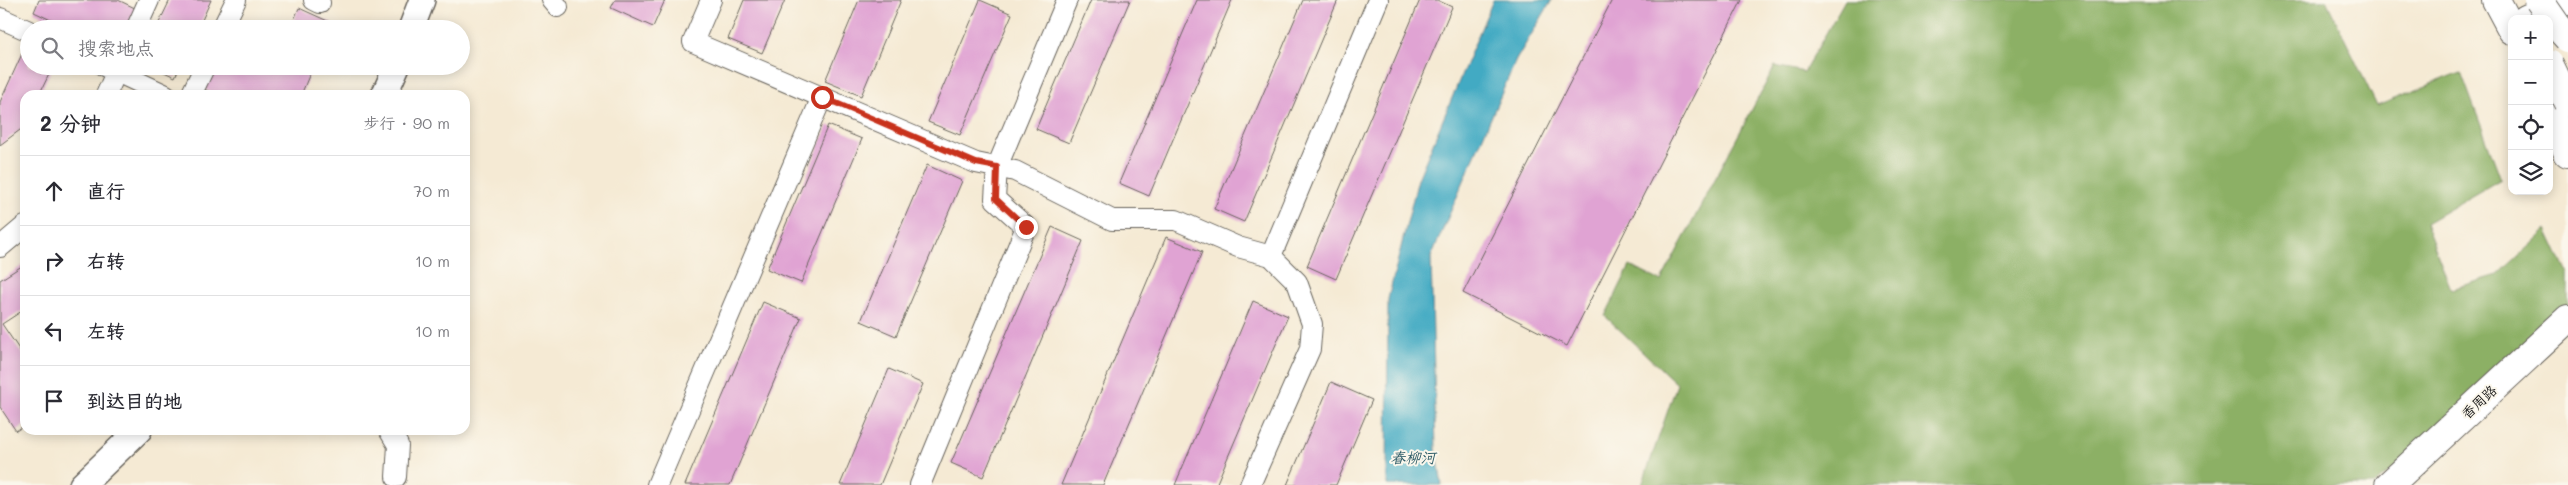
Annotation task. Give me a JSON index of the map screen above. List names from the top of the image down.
{
  "streets": {
    "main road": ["香周路"]
  },
  "water": ["春柳河"],
  "page": {
    "map_buttons": ["+", "−"],
    "search": "搜索地点",
    "heading": ["2 分钟", "步行 · 90 m"],
    "list": [
      ["直行", "70 m"],
      ["右转", "10 m"],
      ["左转", "10 m"],
      "到达目的地"
    ]
  }
}
